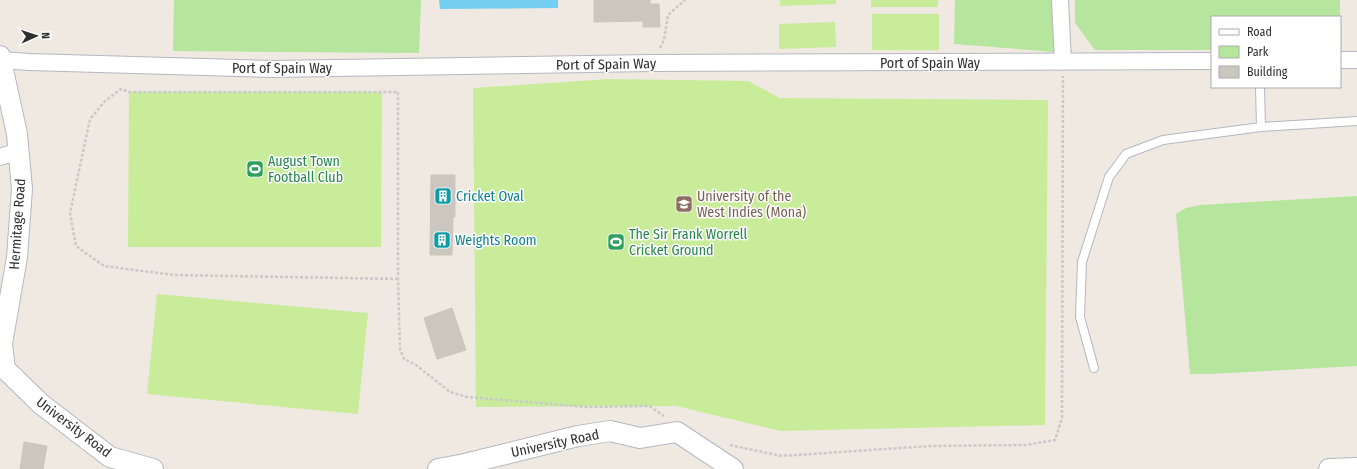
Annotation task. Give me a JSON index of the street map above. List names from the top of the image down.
{
  "streets": {
    "street": ["Port of Spain Way", "Hermitage Road", "University Road"]
  },
  "crossings": [
    ["Port of Spain Way", "Hermitage Road"],
    ["Hermitage Road", "University Road"]
  ],
  "places": {
    "sports": ["August Town Football Club", "The Sir Frank Worrell Cricket Ground"],
    "building": ["Cricket Oval", "Weights Room"],
    "school or university": ["University of the West Indies (Mona)"]
  },
  "legend": ["Road", "Park", "Building"],
  "north": "right"
}
